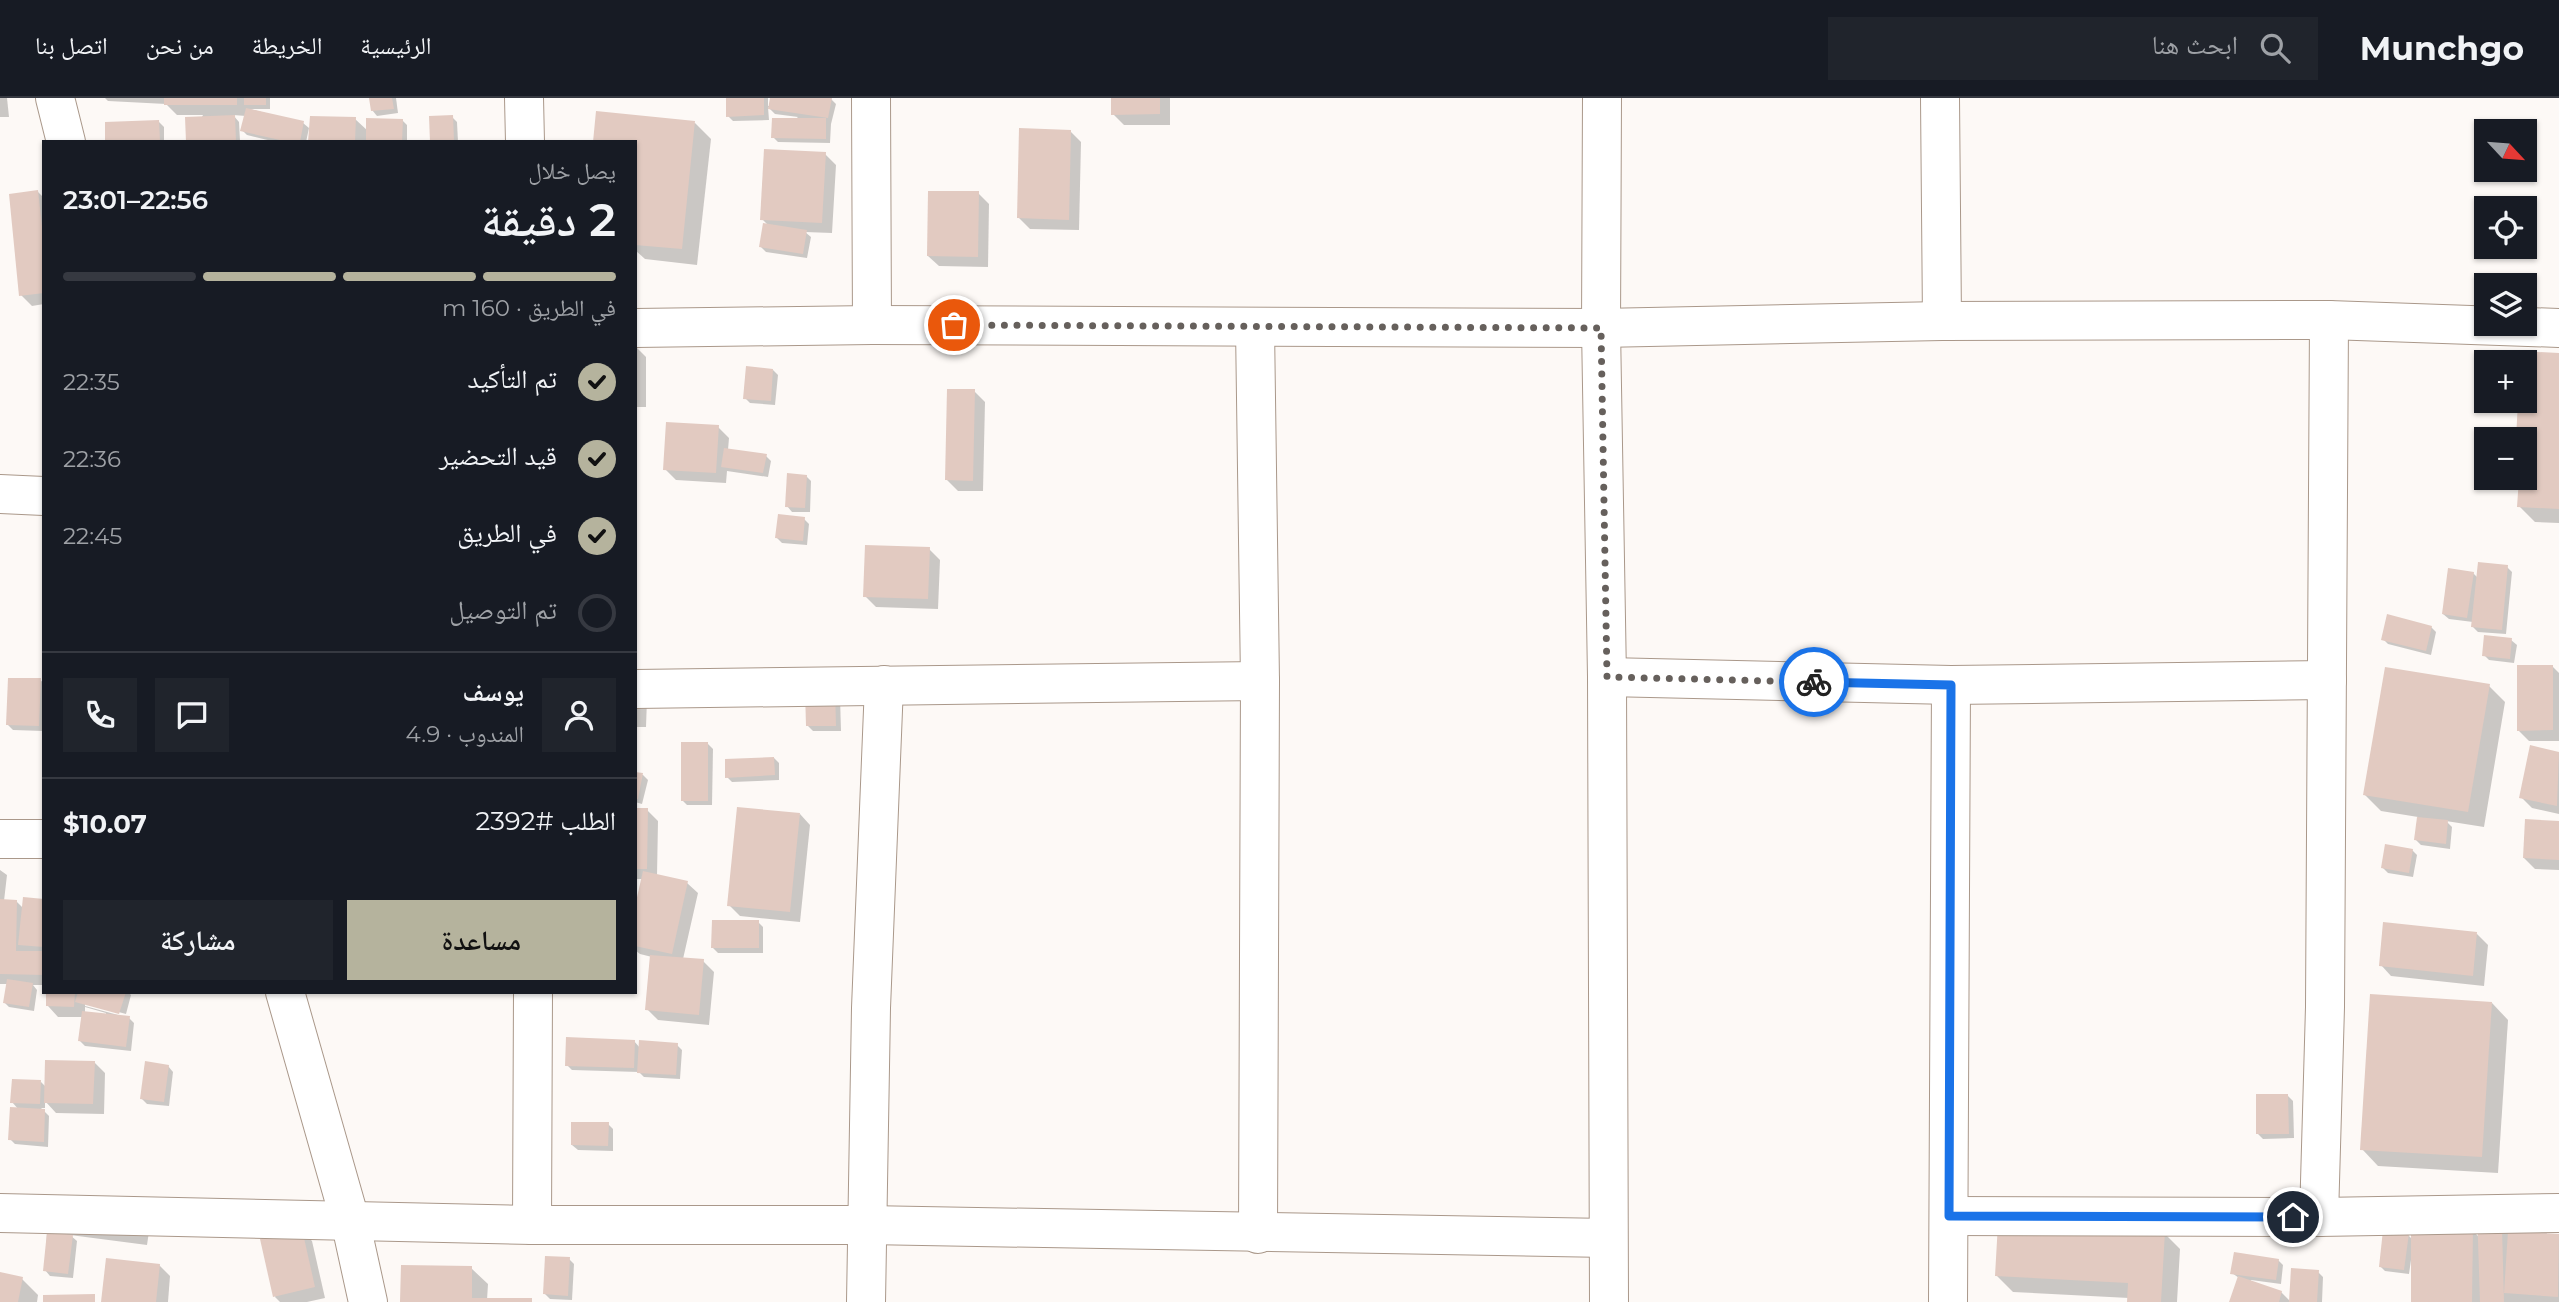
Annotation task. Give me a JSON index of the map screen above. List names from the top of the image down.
{
  "north": "bottom right",
  "page": {
    "header": "Munchgo",
    "search": "ابحث هنا",
    "nav": [
      "الرئيسية",
      "الخريطة",
      "من نحن",
      "اتصل بنا"
    ],
    "map_buttons": ["+", "−"],
    "heading": ["2 دقيقة", "يصل خلال", "22:56–23:01"],
    "panel": [
      "يوسف",
      "المندوب · 4.9",
      "الطلب #2392",
      "$10.07"
    ],
    "bar": "في الطريق · 160 m",
    "list": [
      ["تم التأكيد", "22:35"],
      ["قيد التحضير", "22:36"],
      ["في الطريق", "22:45"],
      "تم التوصيل"
    ],
    "buttons": ["مساعدة", "مشاركة"]
  }
}
